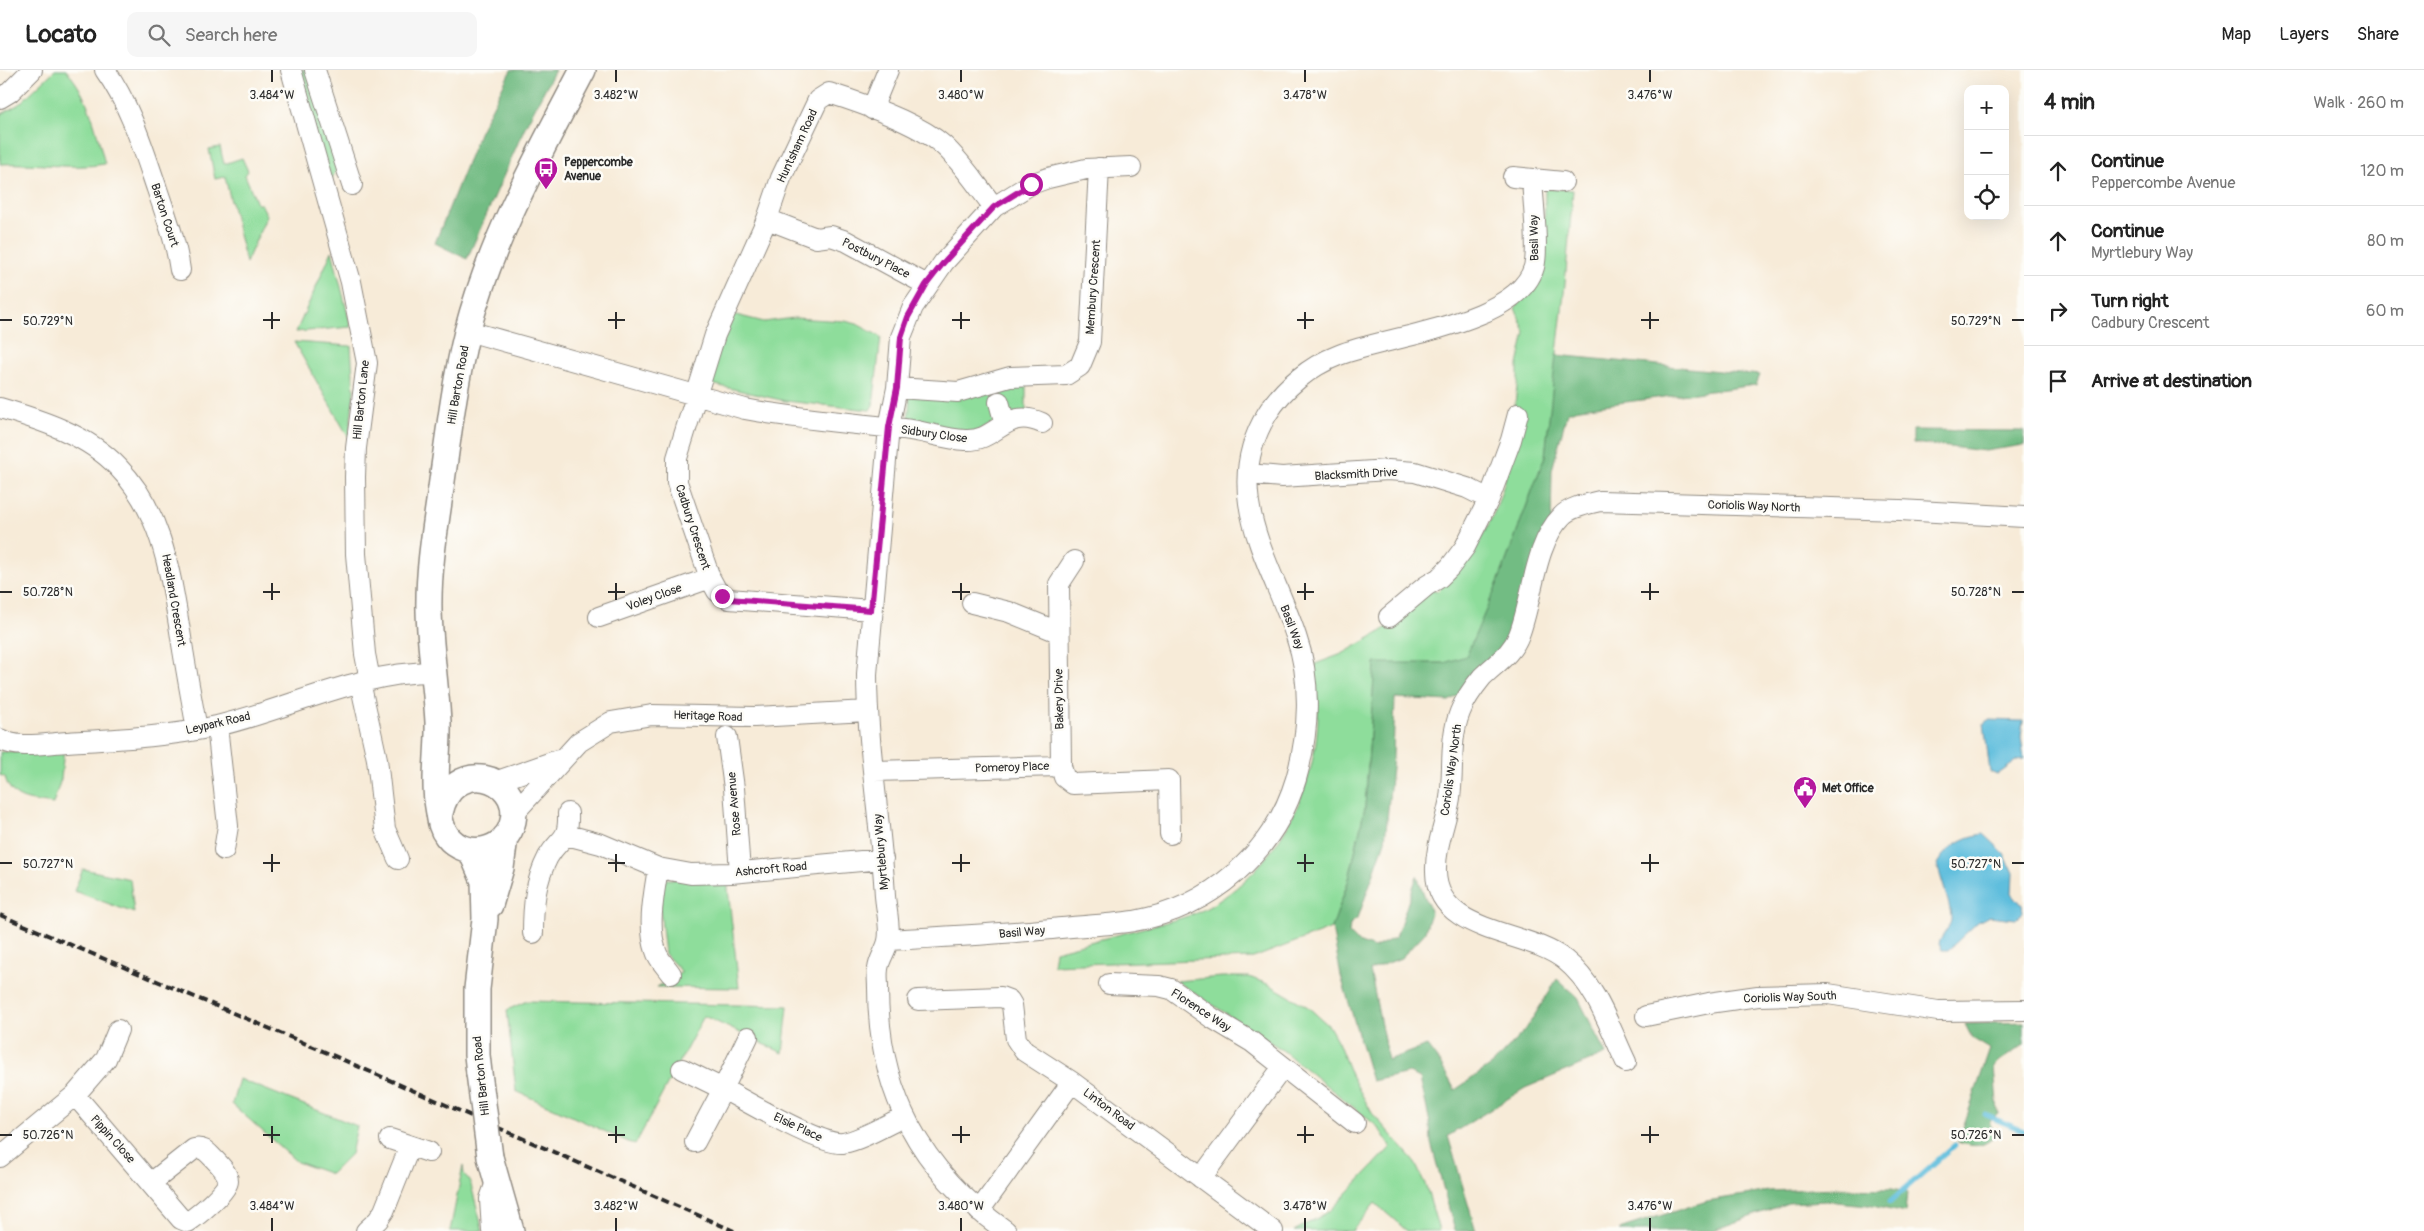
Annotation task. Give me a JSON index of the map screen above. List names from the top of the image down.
{
  "streets": {
    "main road": ["Hill Barton Road"],
    "street": [
      "Huntsham Road",
      "Barton Court",
      "Basil Way",
      "Postbury Place",
      "Membury Crescent",
      "Hill Barton Lane",
      "Sidbury Close",
      "Blacksmith Drive",
      "Coriolis Way North",
      "Cadbury Crescent",
      "Voley Close",
      "Headland Crescent",
      "Bakery Drive",
      "Heritage Road",
      "Leypark Road",
      "Pomeroy Place",
      "Rose Avenue",
      "Myrtlebury Way",
      "Ashcroft Road",
      "Coriolis Way South",
      "Florence Way",
      "Linton Road",
      "Elsie Place",
      "Pippin Close"
    ]
  },
  "crossings": [
    ["Huntsham Road", "Postbury Place"],
    ["Huntsham Road", "Cadbury Crescent"],
    ["Basil Way", "Blacksmith Drive"],
    ["Basil Way", "Myrtlebury Way"],
    ["Hill Barton Road", "Heritage Road"],
    ["Hill Barton Road", "Leypark Road"],
    ["Hill Barton Lane", "Leypark Road"],
    ["Sidbury Close", "Myrtlebury Way"],
    ["Cadbury Crescent", "Voley Close"],
    ["Cadbury Crescent", "Myrtlebury Way"],
    ["Headland Crescent", "Leypark Road"],
    ["Bakery Drive", "Pomeroy Place"],
    ["Heritage Road", "Myrtlebury Way"],
    ["Pomeroy Place", "Myrtlebury Way"],
    ["Rose Avenue", "Ashcroft Road"],
    ["Myrtlebury Way", "Ashcroft Road"],
    ["Myrtlebury Way", "Linton Road"],
    ["Myrtlebury Way", "Elsie Place"]
  ],
  "places": {
    "bus stop": ["Peppercombe Avenue"],
    "public building": ["Met Office"]
  },
  "page": {
    "header": "Locato",
    "search": "Search here",
    "nav": ["Map", "Layers", "Share"],
    "heading": ["4 min", "Walk · 260 m"],
    "map_buttons": ["+", "−"],
    "list": [
      ["Continue", "Peppercombe Avenue", "120 m"],
      ["Continue", "Myrtlebury Way", "80 m"],
      ["Turn right", "Cadbury Crescent", "60 m"],
      "Arrive at destination"
    ]
  },
  "coordinates": [
    "3.484°W",
    "3.482°W",
    "3.480°W",
    "3.478°W",
    "3.476°W",
    "50.729°N",
    "50.728°N",
    "50.727°N",
    "50.726°N"
  ]
}
